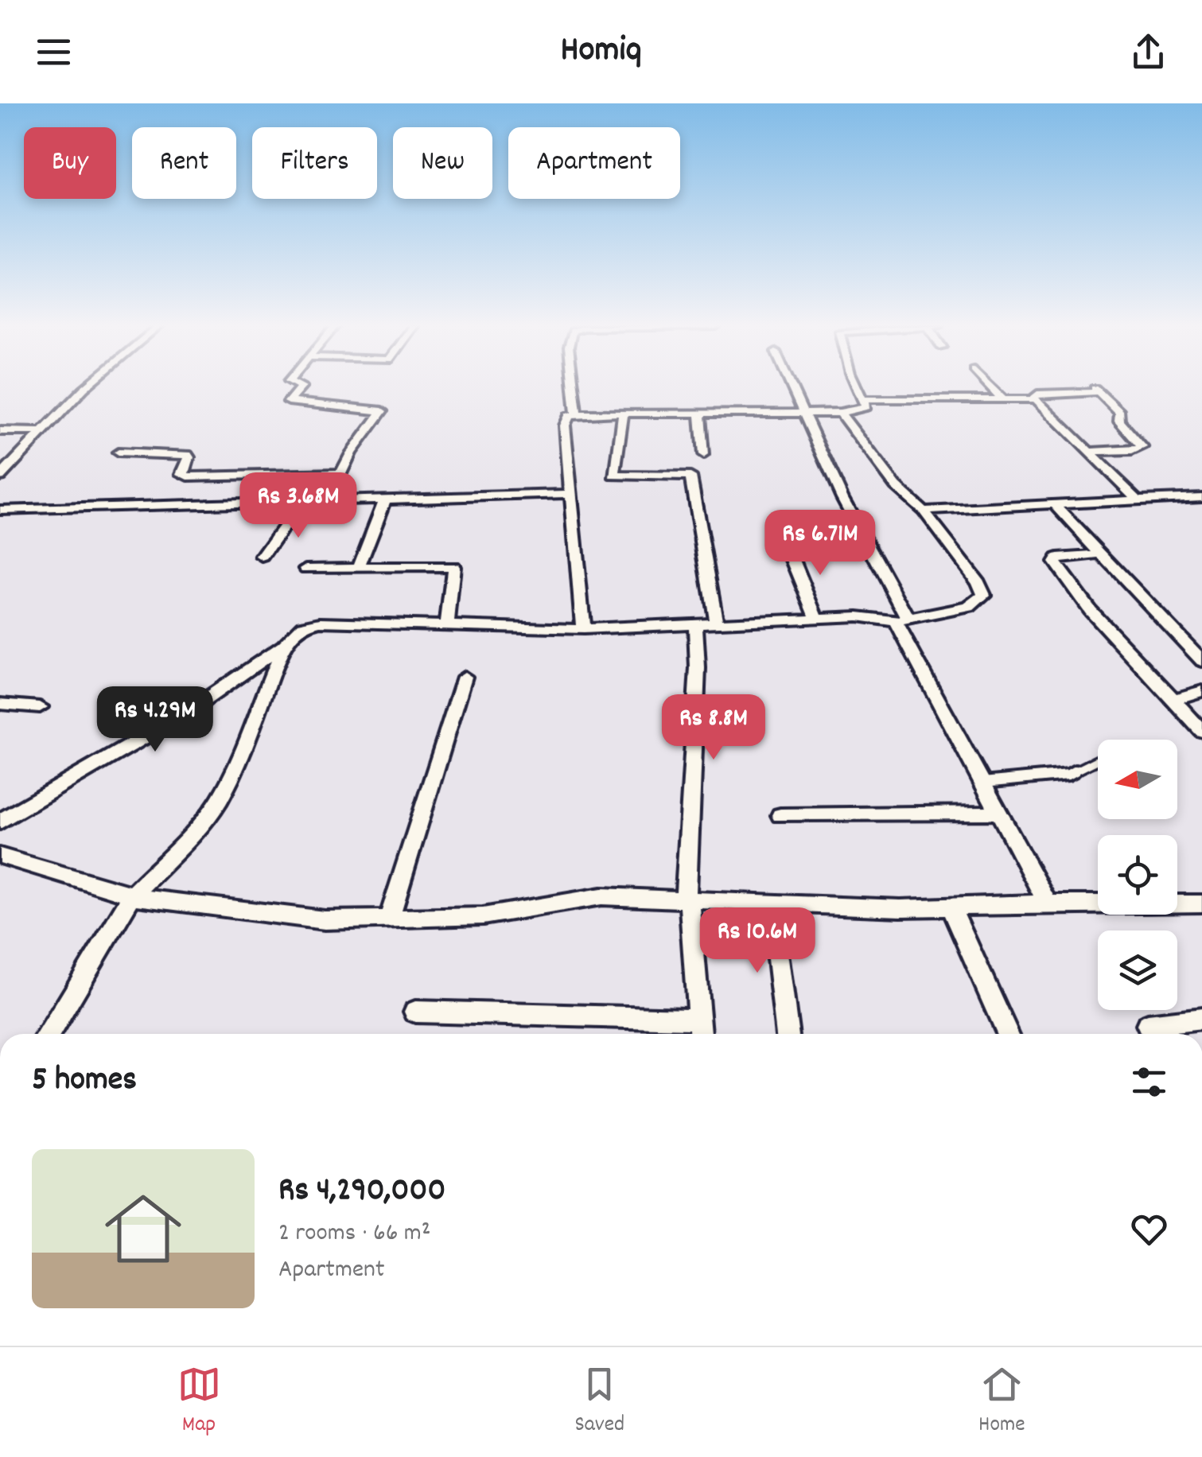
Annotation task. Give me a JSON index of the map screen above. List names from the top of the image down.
{
  "north": "left",
  "page": {
    "header": "Homiq",
    "chip": [
      "Buy",
      "Rent",
      "Filters",
      "New",
      "Apartment"
    ],
    "price": [
      "Rs 3.68M",
      "Rs 6.71M",
      "Rs 4.29M",
      "Rs 8.8M",
      "Rs 10.6M"
    ],
    "heading": "5 homes",
    "list": [
      {
        "name": "Rs 4,290,000",
        "note": "2 rooms · 66 m² · Apartment"
      }
    ],
    "tabs": ["Map", "Saved", "Home"]
  }
}
